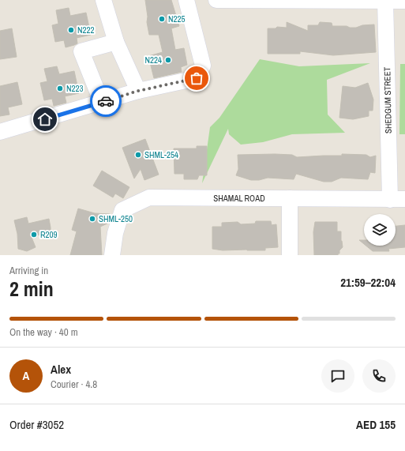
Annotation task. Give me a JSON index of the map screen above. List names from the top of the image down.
{
  "streets": {
    "street": ["SHEDGUM STREET", "SHAMAL ROAD"]
  },
  "crossings": [
    ["SHEDGUM STREET", "SHAMAL ROAD"]
  ],
  "places": [
    "N225",
    "N222",
    "N224",
    "N223",
    "SHML-254",
    "SHML-250",
    "R209"
  ],
  "page": {
    "heading": ["2 min", "Arriving in", "21:59–22:04"],
    "panel": [
      "Alex",
      "Courier · 4.8",
      "Order #3052",
      "AED 155"
    ],
    "bar": "On the way · 40 m",
    "round": "A"
  }
}
